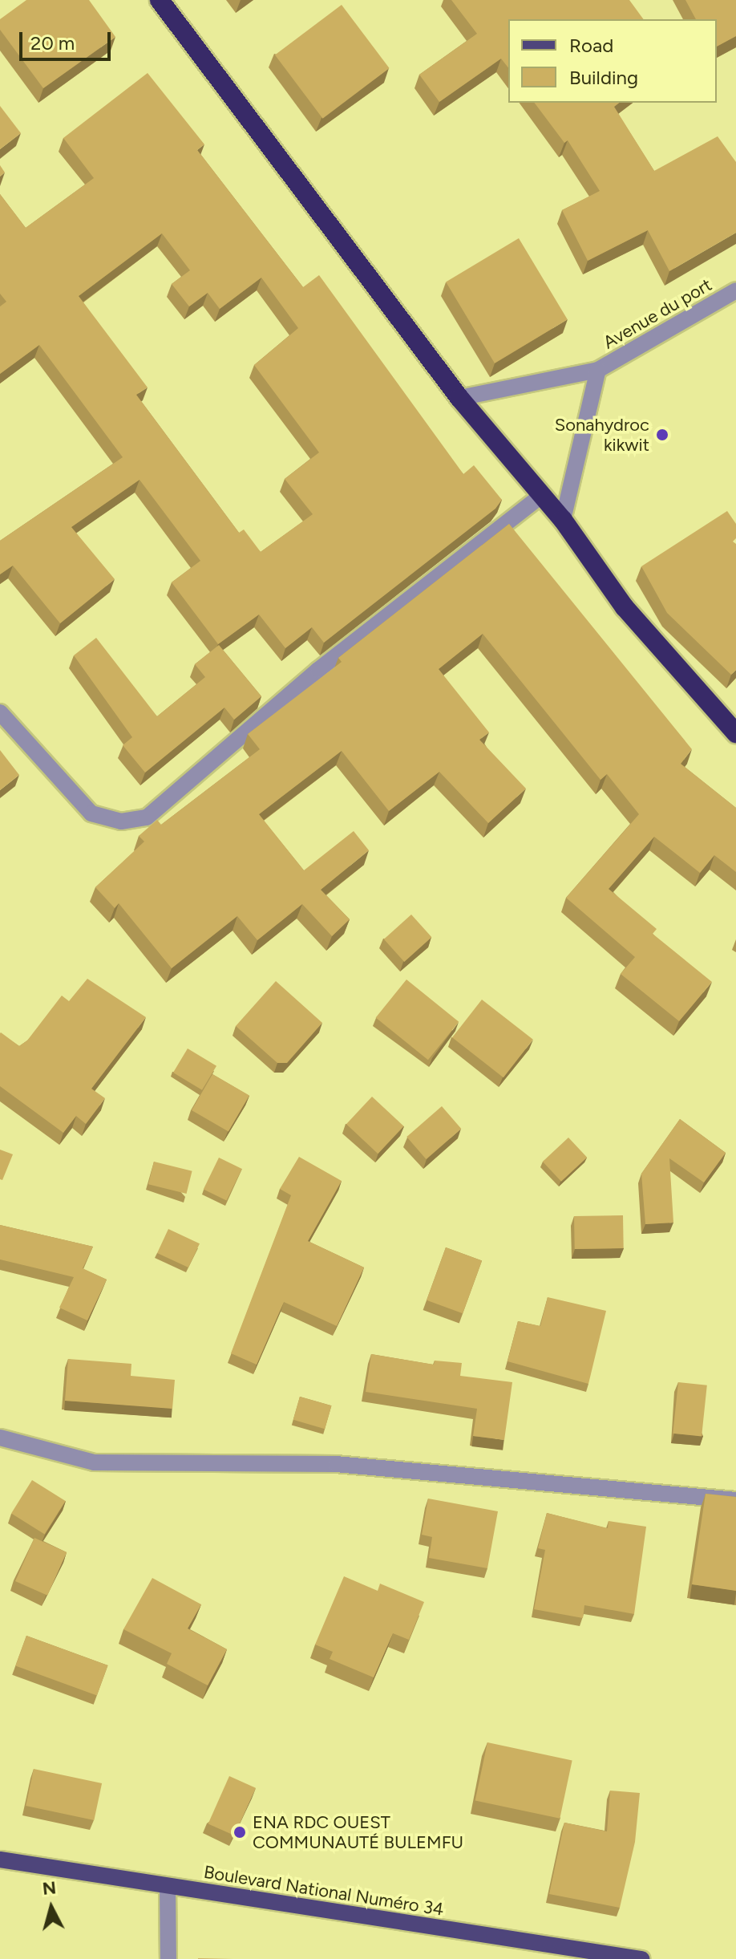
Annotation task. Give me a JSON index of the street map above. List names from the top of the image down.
{
  "streets": {
    "main road": ["Boulevard National Numéro 34"],
    "street": ["Avenue du port"]
  },
  "places": ["Sonahydroc kikwit", "ENA RDC OUEST COMMUNAUTÉ BULEMFU"],
  "legend": ["Road", "Building"],
  "scale_bar": "20 m",
  "north": "top"
}
